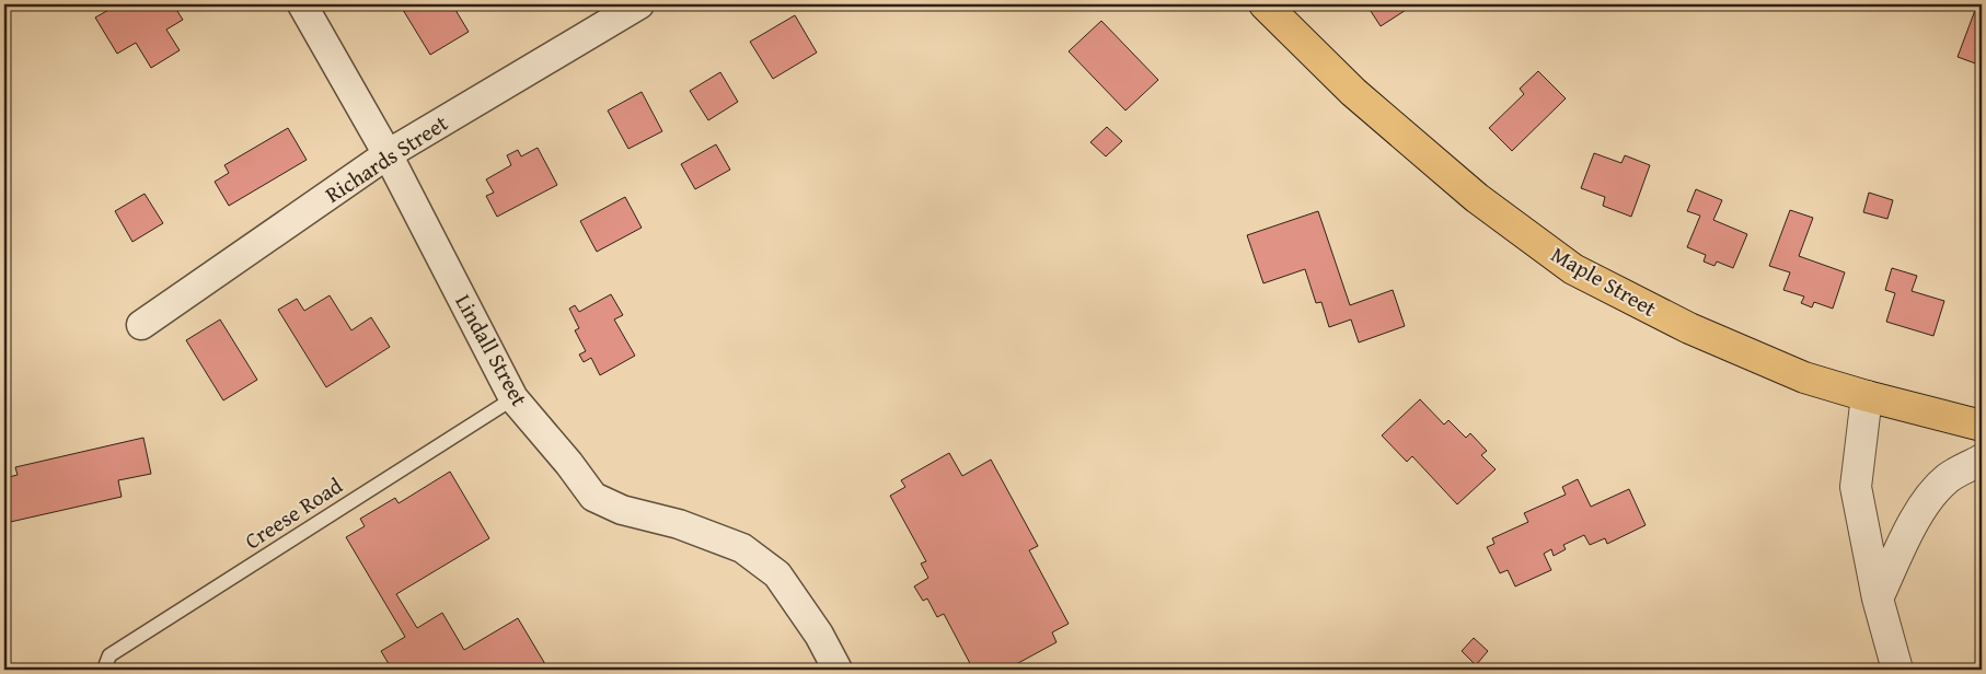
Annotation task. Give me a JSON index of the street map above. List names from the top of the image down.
{
  "streets": {
    "main road": ["Maple Street"],
    "street": ["Richards Street", "Lindall Street"],
    "lane": ["Creese Road"]
  },
  "crossings": [
    ["Richards Street", "Lindall Street"],
    ["Lindall Street", "Creese Road"]
  ]
}
